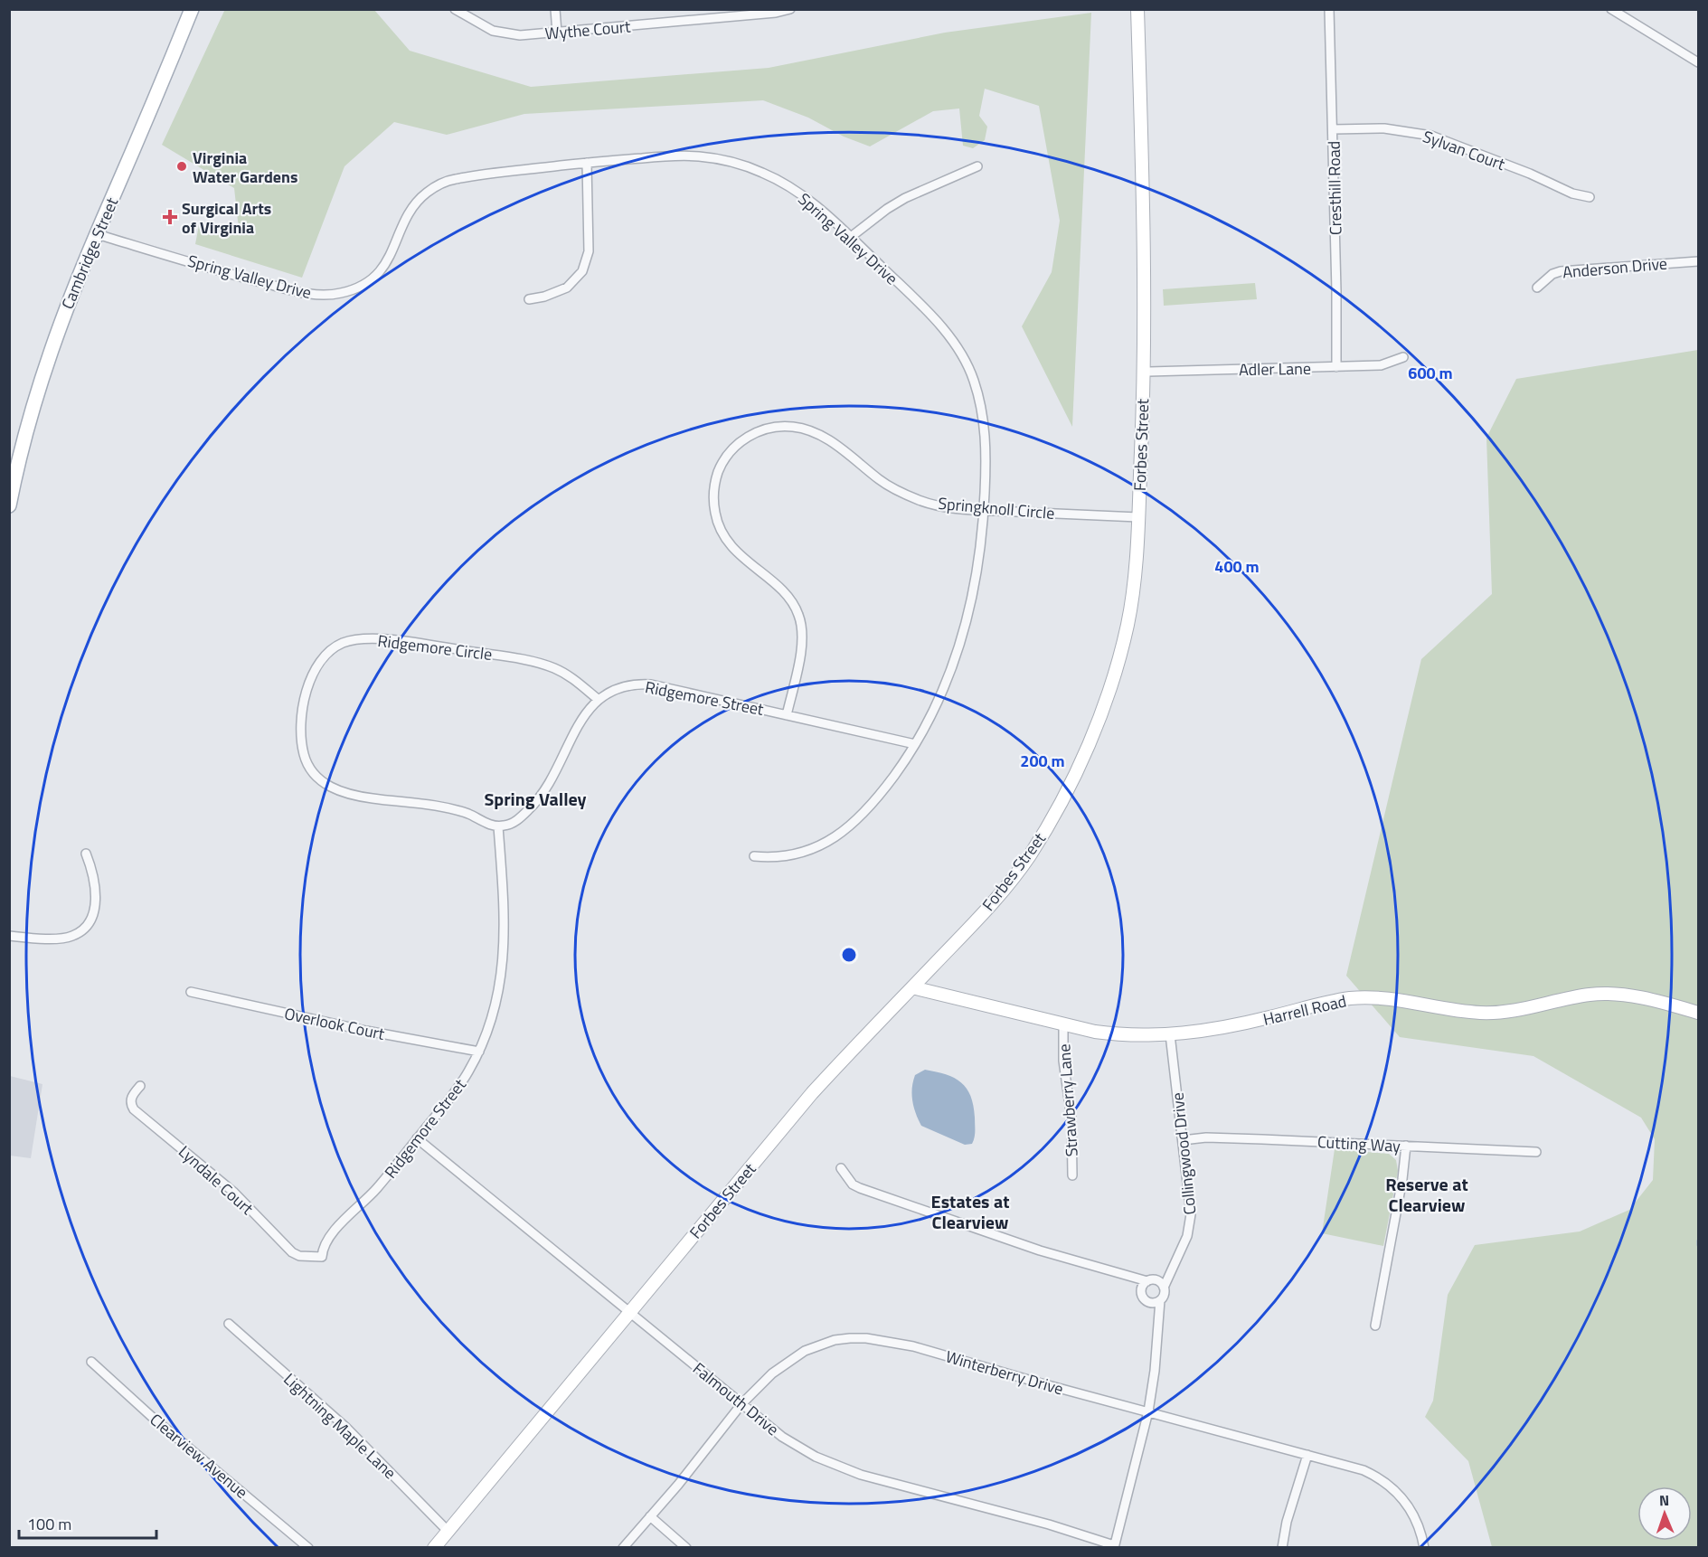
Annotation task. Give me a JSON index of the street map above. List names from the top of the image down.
{
  "streets": {
    "main road": ["Cambridge Street"],
    "street": [
      "Wythe Court",
      "Sylvan Court",
      "Cresthill Road",
      "Spring Valley Drive",
      "Anderson Drive",
      "Adler Lane",
      "Forbes Street",
      "Springknoll Circle",
      "Ridgemore Circle",
      "Ridgemore Street",
      "Harrell Road",
      "Overlook Court",
      "Strawberry Lane",
      "Cutting Way",
      "Collingwood Drive",
      "Lyndale Court",
      "Winterberry Drive",
      "Falmouth Drive",
      "Lightning Maple Lane",
      "Clearview Avenue"
    ]
  },
  "crossings": [
    ["Sylvan Court", "Cresthill Road"],
    ["Cresthill Road", "Adler Lane"],
    ["Spring Valley Drive", "Cambridge Street"],
    ["Spring Valley Drive", "Springknoll Circle"],
    ["Spring Valley Drive", "Ridgemore Street"],
    ["Adler Lane", "Forbes Street"],
    ["Forbes Street", "Springknoll Circle"],
    ["Forbes Street", "Harrell Road"],
    ["Forbes Street", "Falmouth Drive"],
    ["Forbes Street", "Lightning Maple Lane"],
    ["Springknoll Circle", "Ridgemore Street"],
    ["Ridgemore Circle", "Ridgemore Street"],
    ["Ridgemore Street", "Overlook Court"],
    ["Ridgemore Street", "Lyndale Court"],
    ["Ridgemore Street", "Falmouth Drive"],
    ["Harrell Road", "Strawberry Lane"],
    ["Harrell Road", "Collingwood Drive"],
    ["Cutting Way", "Collingwood Drive"],
    ["Winterberry Drive", "Falmouth Drive"]
  ],
  "districts": ["Spring Valley", "Reserve at Clearview", "Estates at Clearview"],
  "places": {
    "other": ["Virginia Water Gardens"],
    "health": ["Surgical Arts of Virginia"]
  },
  "scale_bar": "100 m",
  "north": "top",
  "rings": ["600 m", "400 m", "200 m"]
}
